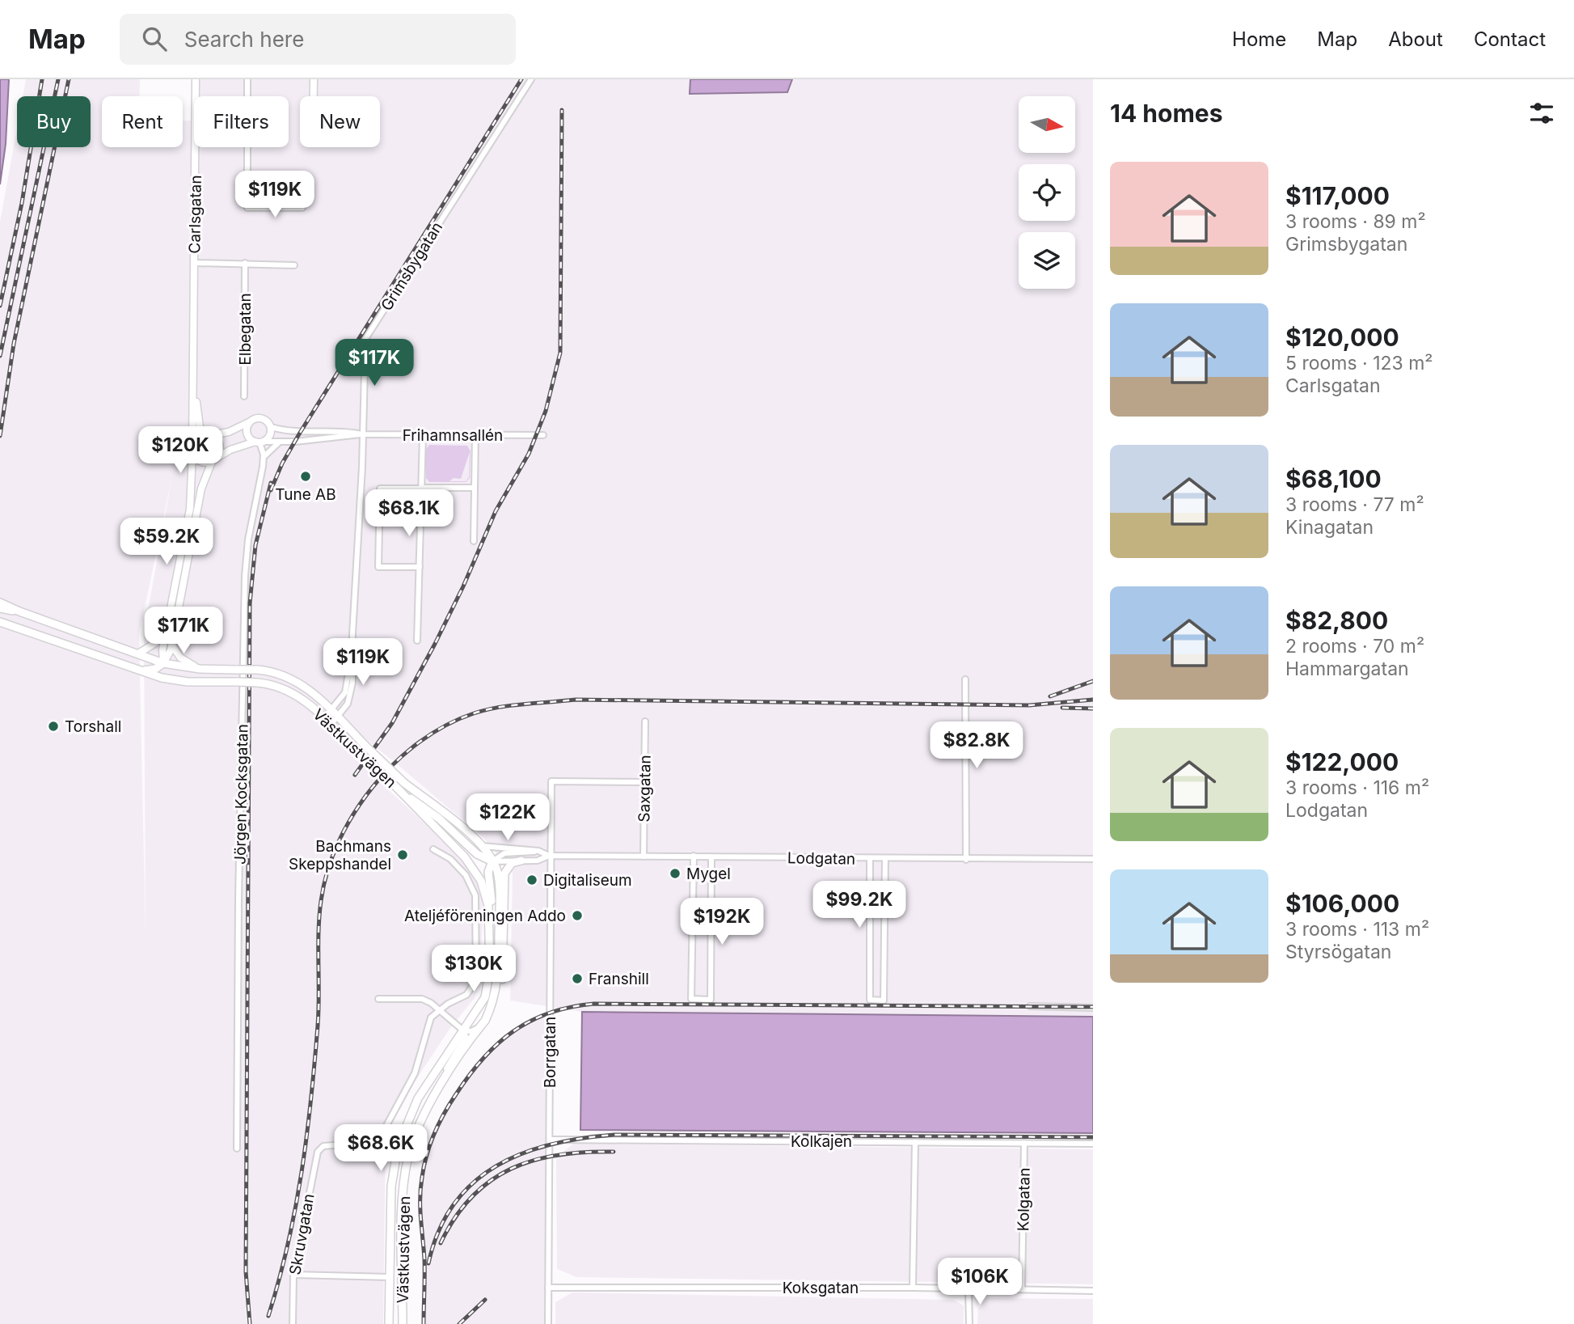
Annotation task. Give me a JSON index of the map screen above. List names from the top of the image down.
{
  "streets": {
    "main road": ["Västkustvägen"],
    "street": [
      "Carlsgatan",
      "Grimsbygatan",
      "Elbegatan",
      "Frihamnsallén",
      "Saxgatan",
      "Jörgen Kocksgatan",
      "Lodgatan",
      "Borrgatan",
      "Kolkajen",
      "Kolgatan",
      "Skruvgatan",
      "Koksgatan"
    ]
  },
  "crossings": [
    ["Carlsgatan", "Frihamnsallén"],
    ["Carlsgatan", "Västkustvägen"],
    ["Grimsbygatan", "Frihamnsallén"],
    ["Grimsbygatan", "Västkustvägen"],
    ["Frihamnsallén", "Jörgen Kocksgatan"],
    ["Västkustvägen", "Lodgatan"],
    ["Saxgatan", "Lodgatan"],
    ["Saxgatan", "Borrgatan"],
    ["Lodgatan", "Borrgatan"],
    ["Borrgatan", "Kolkajen"],
    ["Borrgatan", "Koksgatan"],
    ["Kolkajen", "Kolgatan"],
    ["Kolgatan", "Koksgatan"]
  ],
  "places": [
    "Tune AB",
    "Torshall",
    "Bachmans Skeppshandel",
    "Mygel",
    "Digitaliseum",
    "Ateljéföreningen Addo",
    "Franshill"
  ],
  "north": "right",
  "page": {
    "header": "Map",
    "search": "Search here",
    "nav": [
      "Home",
      "Map",
      "About",
      "Contact"
    ],
    "heading": "14 homes",
    "chip": [
      "Buy",
      "Rent",
      "Filters",
      "New"
    ],
    "list": [
      {
        "name": "$117,000",
        "note": "3 rooms · 89 m² · Grimsbygatan"
      },
      {
        "name": "$120,000",
        "note": "5 rooms · 123 m² · Carlsgatan"
      },
      {
        "name": "$68,100",
        "note": "3 rooms · 77 m² · Kinagatan"
      },
      {
        "name": "$82,800",
        "note": "2 rooms · 70 m² · Hammargatan"
      },
      {
        "name": "$122,000",
        "note": "3 rooms · 116 m² · Lodgatan"
      },
      {
        "name": "$106,000",
        "note": "3 rooms · 113 m² · Styrsögatan"
      }
    ],
    "price": [
      "$119K",
      "$117K",
      "$120K",
      "$68.1K",
      "$59.2K",
      "$171K",
      "$119K",
      "$82.8K",
      "$122K",
      "$99.2K",
      "$192K",
      "$130K",
      "$68.6K",
      "$106K"
    ]
  }
}
